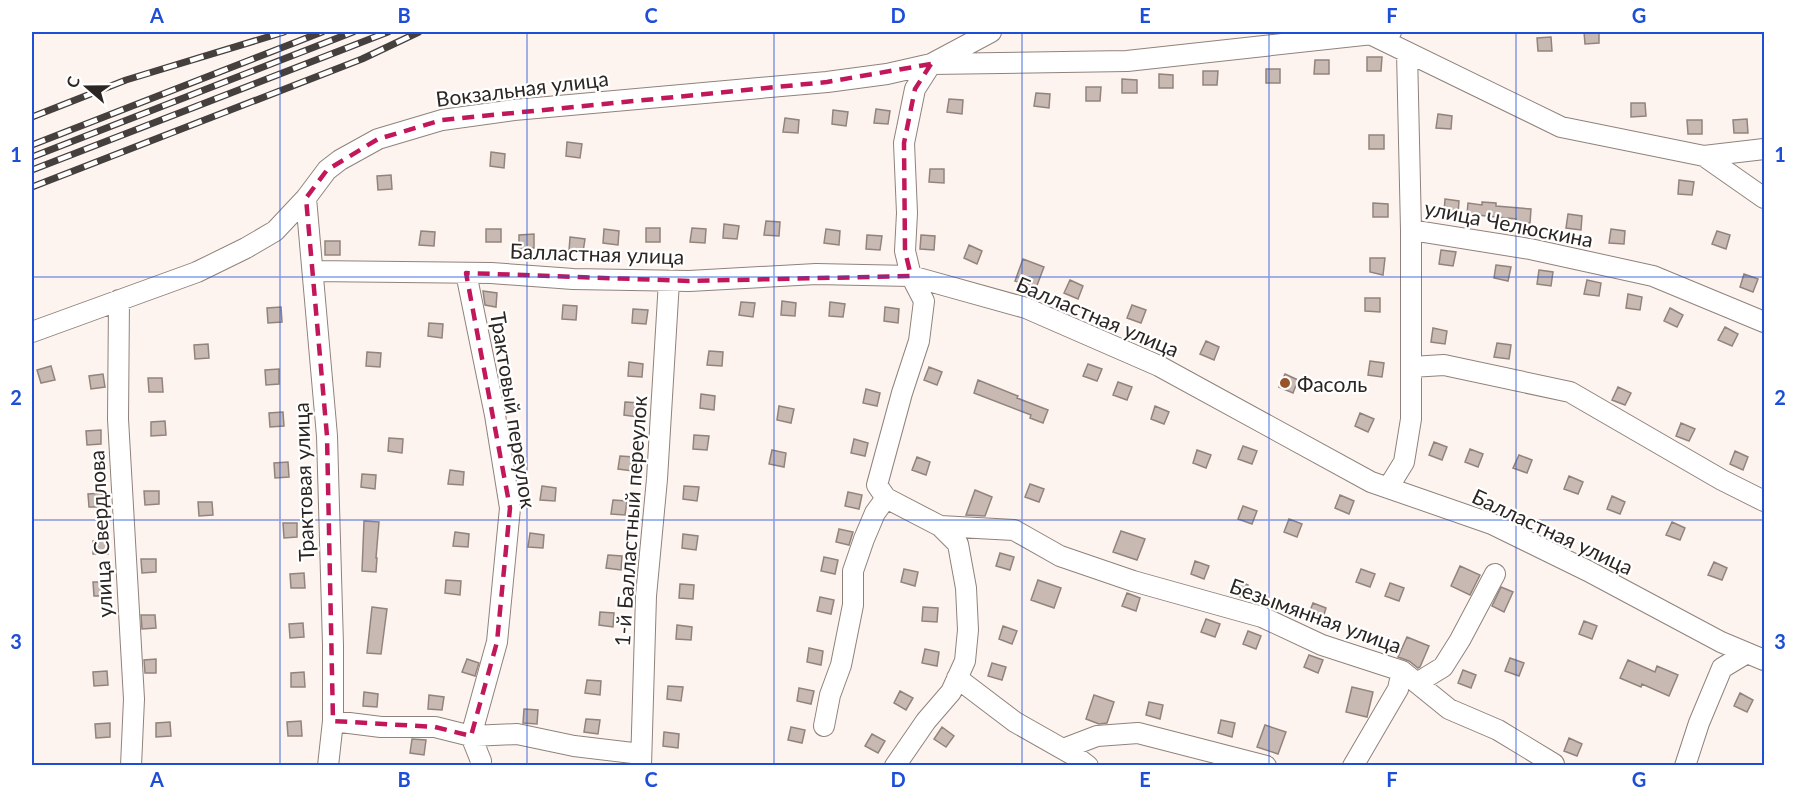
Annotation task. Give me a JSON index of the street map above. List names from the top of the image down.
{
  "streets": {
    "street": [
      "Вокзальная улица",
      "улица Челюскина",
      "Балластная улица",
      "Трактовый переулок",
      "Трактовая улица",
      "1-й Балластный переулок",
      "улица Свердлова",
      "Безымянная улица"
    ]
  },
  "crossings": [
    ["Вокзальная улица", "Трактовая улица"],
    ["Вокзальная улица", "улица Свердлова"],
    ["Балластная улица", "Трактовый переулок"],
    ["Балластная улица", "Трактовая улица"],
    ["Балластная улица", "1-й Балластный переулок"]
  ],
  "places": ["Фасоль"],
  "north": "left",
  "grid": {
    "columns": [
      "A",
      "B",
      "C",
      "D",
      "E",
      "F",
      "G"
    ],
    "rows": ["1", "2", "3"]
  }
}
